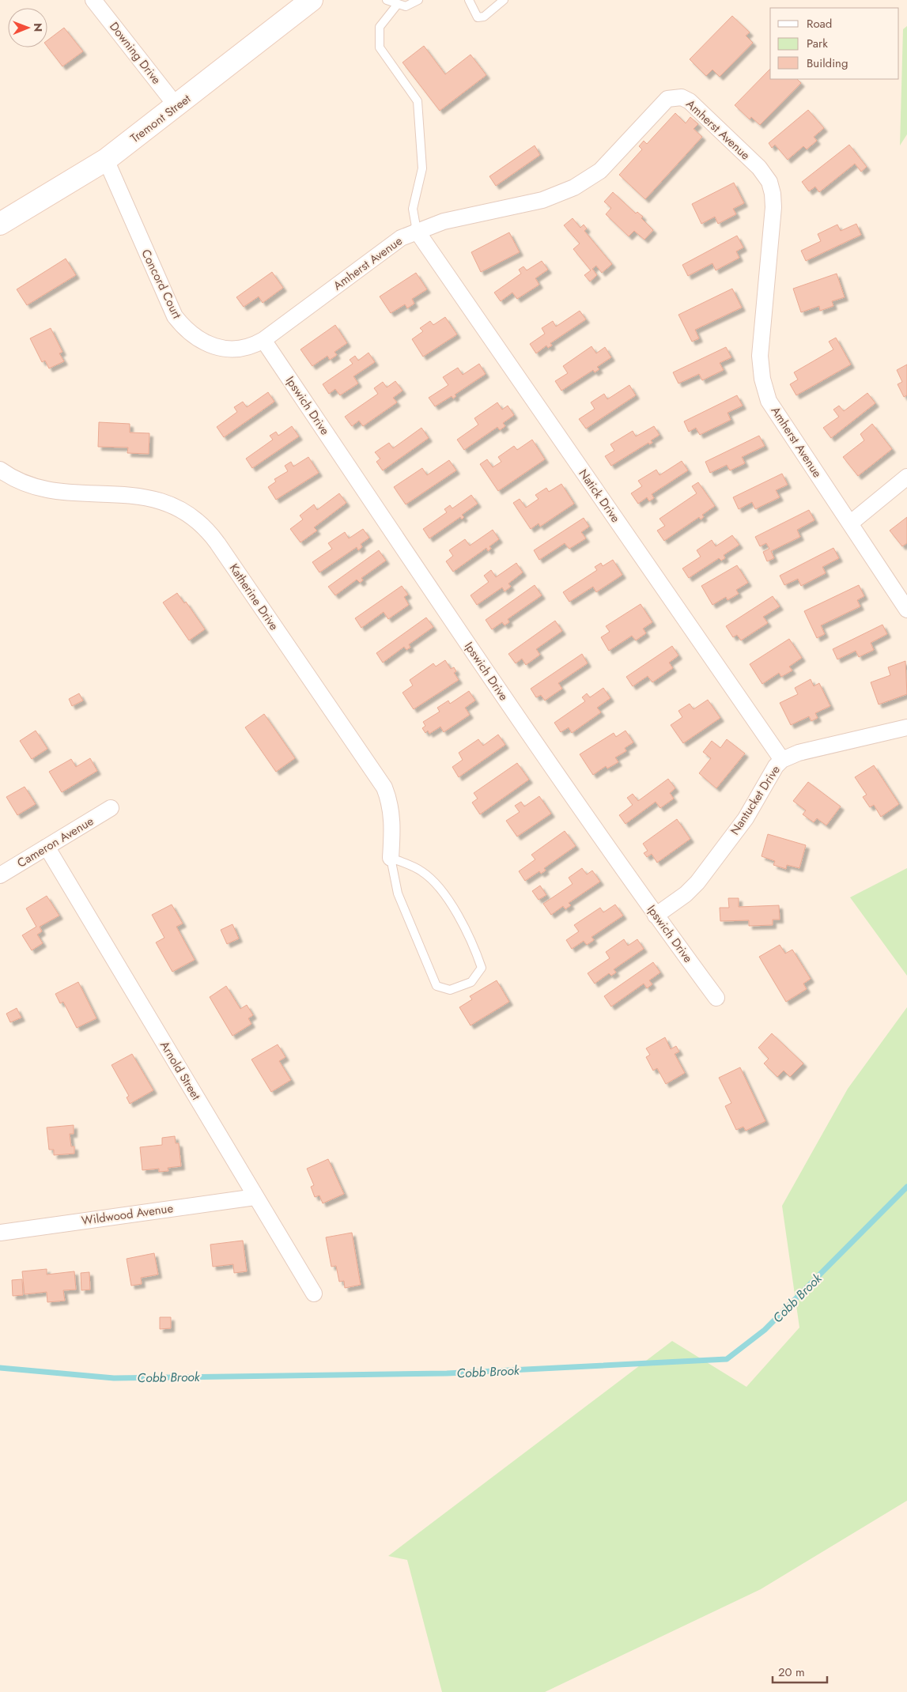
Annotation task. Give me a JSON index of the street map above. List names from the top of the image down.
{
  "streets": {
    "main road": ["Tremont Street"],
    "street": [
      "Downing Drive",
      "Amherst Avenue",
      "Concord Court",
      "Ipswich Drive",
      "Natick Drive",
      "Katherine Drive",
      "Nantucket Drive",
      "Cameron Avenue",
      "Arnold Street",
      "Wildwood Avenue"
    ]
  },
  "crossings": [
    ["Downing Drive", "Tremont Street"],
    ["Tremont Street", "Concord Court"],
    ["Amherst Avenue", "Concord Court"],
    ["Amherst Avenue", "Ipswich Drive"],
    ["Amherst Avenue", "Natick Drive"],
    ["Concord Court", "Ipswich Drive"],
    ["Ipswich Drive", "Nantucket Drive"],
    ["Natick Drive", "Nantucket Drive"],
    ["Cameron Avenue", "Arnold Street"],
    ["Arnold Street", "Wildwood Avenue"]
  ],
  "water": ["Cobb Brook"],
  "legend": ["Road", "Park", "Building"],
  "scale_bar": "20 m",
  "north": "right"
}
